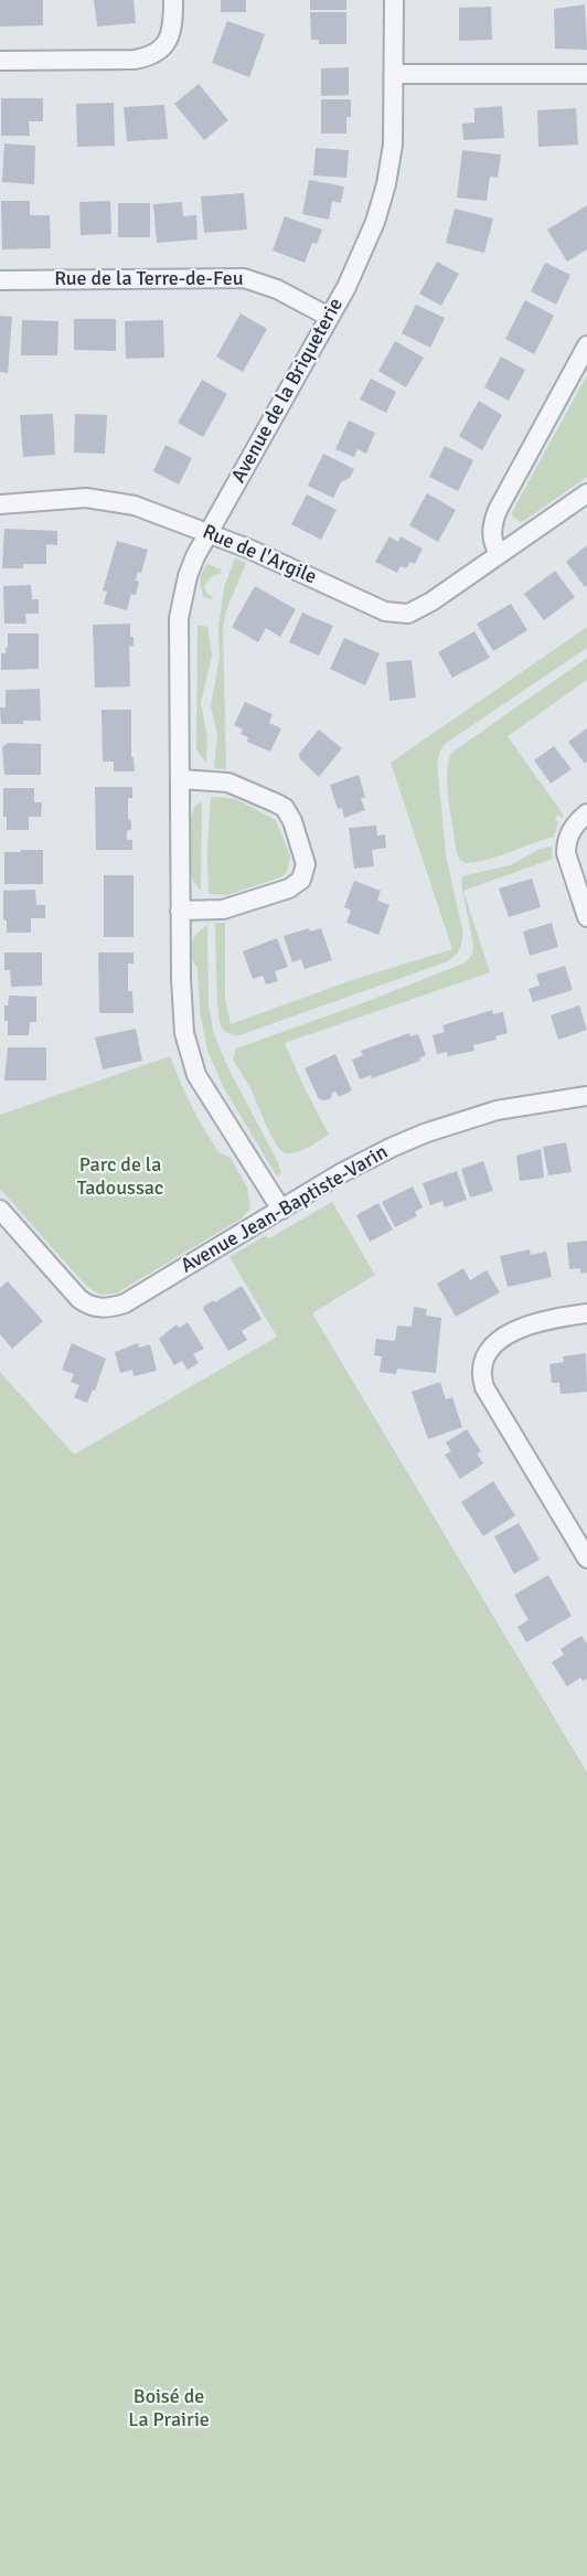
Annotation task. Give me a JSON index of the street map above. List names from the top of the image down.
{
  "streets": {
    "street": [
      "Rue de la Terre-de-Feu",
      "Avenue de la Briqueterie",
      "Rue de l'Argile",
      "Avenue Jean-Baptiste-Varin"
    ]
  },
  "crossings": [
    ["Rue de la Terre-de-Feu", "Avenue de la Briqueterie"],
    ["Avenue de la Briqueterie", "Rue de l'Argile"],
    ["Avenue de la Briqueterie", "Avenue Jean-Baptiste-Varin"]
  ],
  "parks": ["Parc de la Tadoussac", "Boisé de La Prairie"]
}
